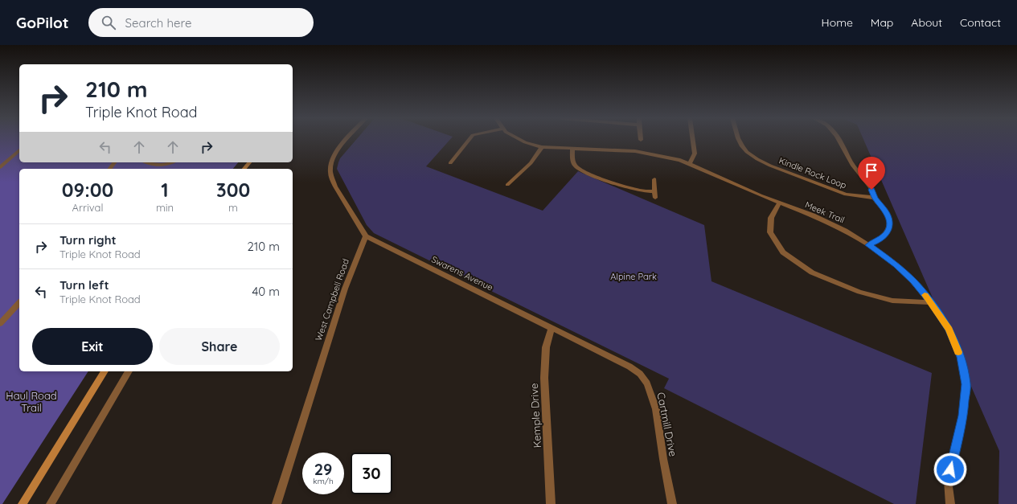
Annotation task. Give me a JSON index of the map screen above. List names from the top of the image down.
{
  "streets": {
    "street": [
      "Kindle Rock Loop",
      "Meek Trail",
      "Swarens Avenue",
      "West Campbell Road",
      "Kemple Drive",
      "Cartmill Drive"
    ]
  },
  "crossings": [
    ["Swarens Avenue", "West Campbell Road"],
    ["Swarens Avenue", "Kemple Drive"],
    ["Swarens Avenue", "Cartmill Drive"],
    ["Kemple Drive", "Cartmill Drive"]
  ],
  "parks": ["Alpine Park", "Haul Road Trail"],
  "page": {
    "header": "GoPilot",
    "search": "Search here",
    "nav": [
      "Home",
      "Map",
      "About",
      "Contact"
    ],
    "turn": ["210 m", "Triple Knot Road"],
    "eta": [
      "09:00",
      "Arrival",
      "1",
      "min",
      "300",
      "m"
    ],
    "list": [
      {
        "name": "Turn right",
        "note": "Triple Knot Road",
        "value": "210 m"
      },
      {
        "name": "Turn left",
        "note": "Triple Knot Road",
        "value": "40 m"
      }
    ],
    "buttons": ["Exit", "Share"],
    "speed": "29 km/h",
    "limit": "30"
  }
}
